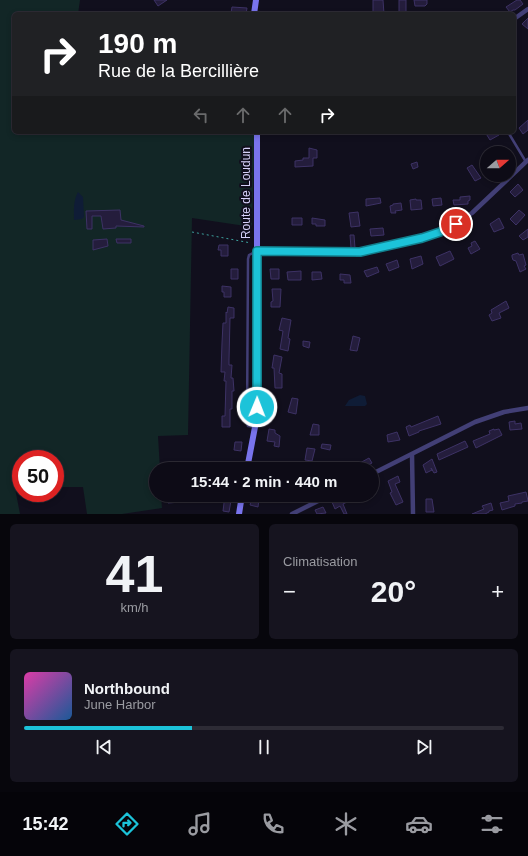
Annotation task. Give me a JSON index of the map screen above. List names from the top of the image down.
{
  "streets": {
    "main road": ["Route de Loudun"]
  },
  "north": "right",
  "page": {
    "turn": ["190 m", "Rue de la Bercillière"],
    "limit": "50",
    "trip": "15:44 · 2 min · 440 m",
    "tile": [
      ["41", "km/h"],
      "Climatisation"
    ],
    "heat": ["−", "20°", "+"],
    "song": ["Northbound", "June Harbor"],
    "tabs": "15:42"
  }
}
